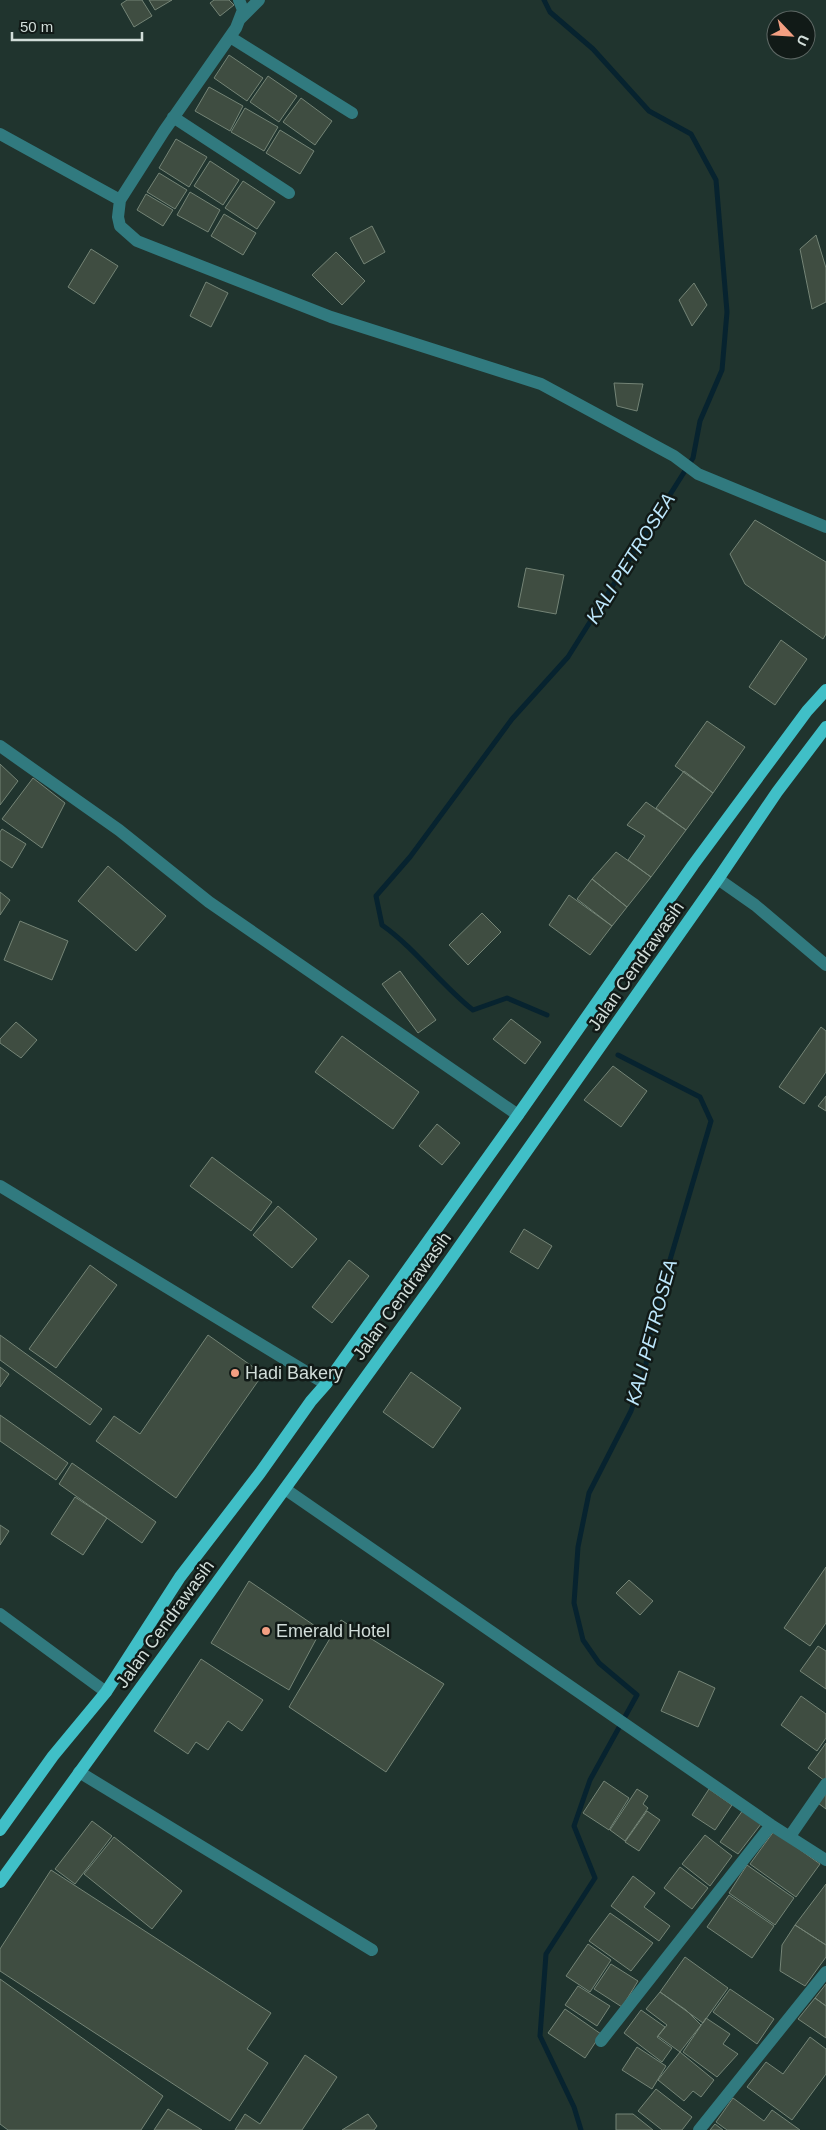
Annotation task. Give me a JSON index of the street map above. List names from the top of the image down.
{
  "streets": {
    "main road": ["Jalan Cendrawasih"]
  },
  "water": ["KALI PETROSEA"],
  "places": ["Hadi Bakery", "Emerald Hotel"],
  "scale_bar": "50 m",
  "north": "bottom right"
}
